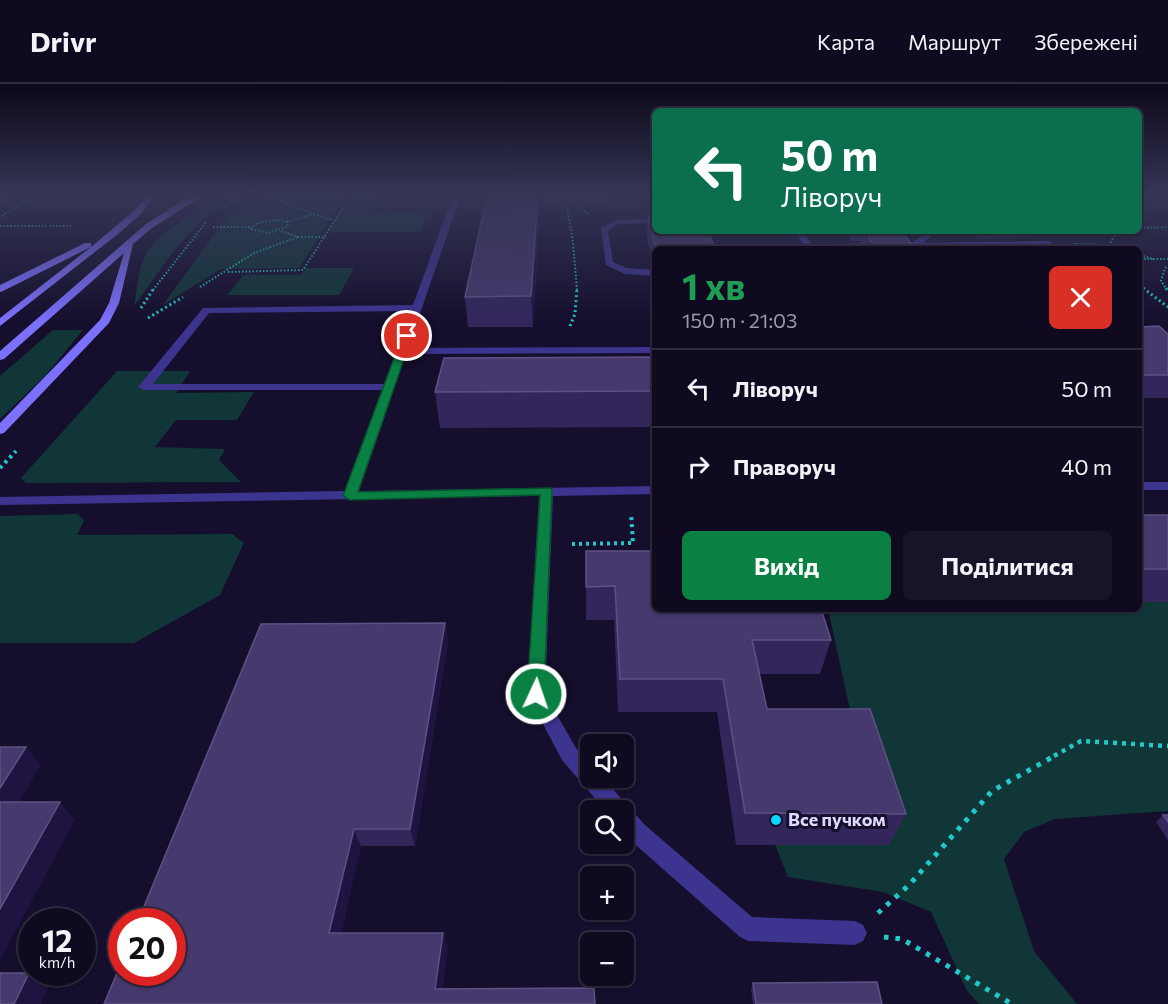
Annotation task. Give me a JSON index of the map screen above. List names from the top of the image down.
{
  "places": ["Все пучком"],
  "page": {
    "header": "Drivr",
    "nav": ["Карта", "Маршрут", "Збережені"],
    "turn": ["50 m", "Ліворуч"],
    "heading": ["1 хв", "150 m · 21:03"],
    "list": [
      {
        "name": "Ліворуч",
        "value": "50 m"
      },
      {
        "name": "Праворуч",
        "value": "40 m"
      }
    ],
    "buttons": ["Вихід", "Поділитися"],
    "map_buttons": ["+", "−"],
    "speed": "12 km/h",
    "limit": "20"
  }
}
